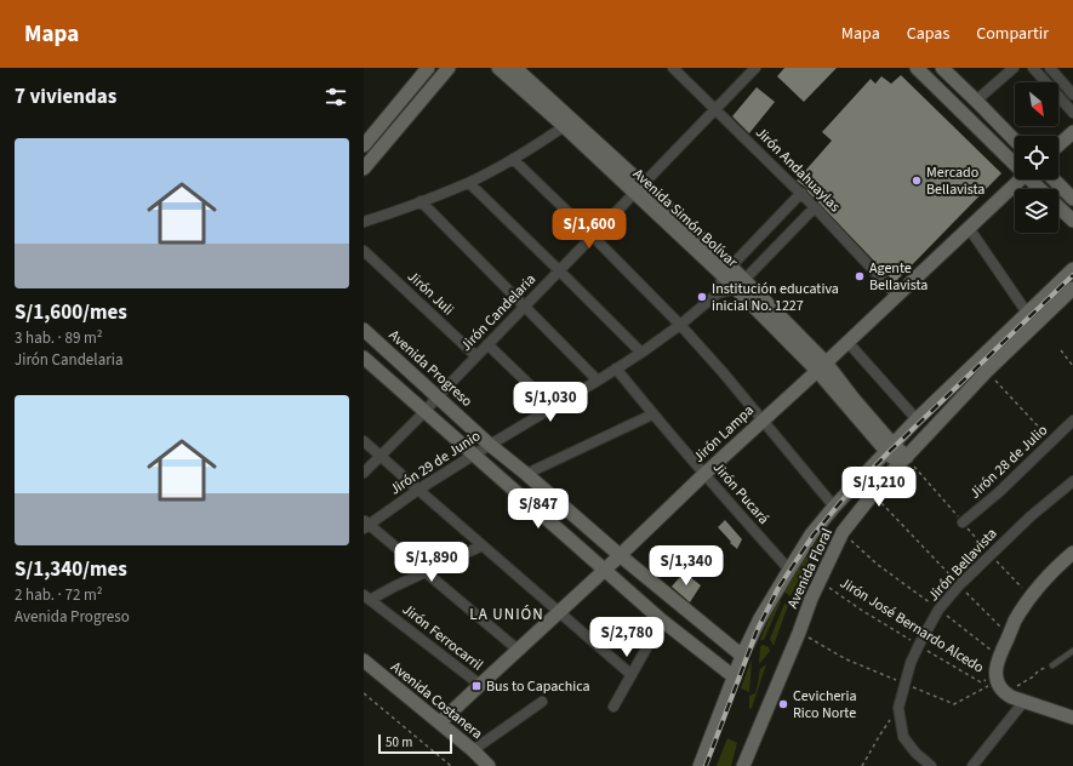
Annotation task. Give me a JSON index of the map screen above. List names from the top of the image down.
{
  "streets": {
    "street": [
      "Jirón Andahuaylas",
      "Avenida Simón Bolívar",
      "Jirón Juli",
      "Jirón Candelaria",
      "Avenida Progreso",
      "Jirón Lampa",
      "Jirón 28 de Julio",
      "Jirón 29 de Junio",
      "Jirón Pucará",
      "Jirón Bellavista",
      "Avenida Floral",
      "Jirón Ferrocarril",
      "Avenida Costanera"
    ],
    "path": ["Jirón José Bernardo Alcedo"]
  },
  "crossings": [
    ["Jirón Andahuaylas", "Jirón Candelaria"],
    ["Jirón Andahuaylas", "Jirón Lampa"],
    ["Avenida Simón Bolívar", "Jirón Candelaria"],
    ["Avenida Simón Bolívar", "Jirón Lampa"],
    ["Avenida Simón Bolívar", "Jirón 29 de Junio"],
    ["Avenida Simón Bolívar", "Avenida Floral"],
    ["Jirón Juli", "Jirón Candelaria"],
    ["Jirón Candelaria", "Avenida Progreso"],
    ["Avenida Progreso", "Jirón Lampa"],
    ["Avenida Progreso", "Jirón 29 de Junio"],
    ["Jirón Lampa", "Jirón Pucará"],
    ["Jirón Lampa", "Jirón Ferrocarril"],
    ["Jirón Lampa", "Avenida Costanera"],
    ["Jirón 29 de Junio", "Jirón Pucará"],
    ["Jirón Bellavista", "Jirón José Bernardo Alcedo"],
    ["Avenida Floral", "Jirón José Bernardo Alcedo"]
  ],
  "districts": ["LA UNIÓN"],
  "places": {
    "other": [
      "Mercado Bellavista",
      "Agente Bellavista",
      "Institución educativa inicial No. 1227",
      "Cevicheria Rico Norte"
    ],
    "transit": ["Bus to Capachica"]
  },
  "scale_bar": "50 m",
  "north": "bottom right",
  "page": {
    "header": "Mapa",
    "nav": ["Mapa", "Capas", "Compartir"],
    "heading": "7 viviendas",
    "list": [
      {
        "name": "S/1,600/mes",
        "note": "3 hab. · 89 m² · Jirón Candelaria"
      },
      {
        "name": "S/1,340/mes",
        "note": "2 hab. · 72 m² · Avenida Progreso"
      }
    ],
    "price": [
      "S/1,600",
      "S/1,030",
      "S/1,210",
      "S/847",
      "S/1,890",
      "S/1,340",
      "S/2,780"
    ],
    "scale": "50 m"
  }
}
